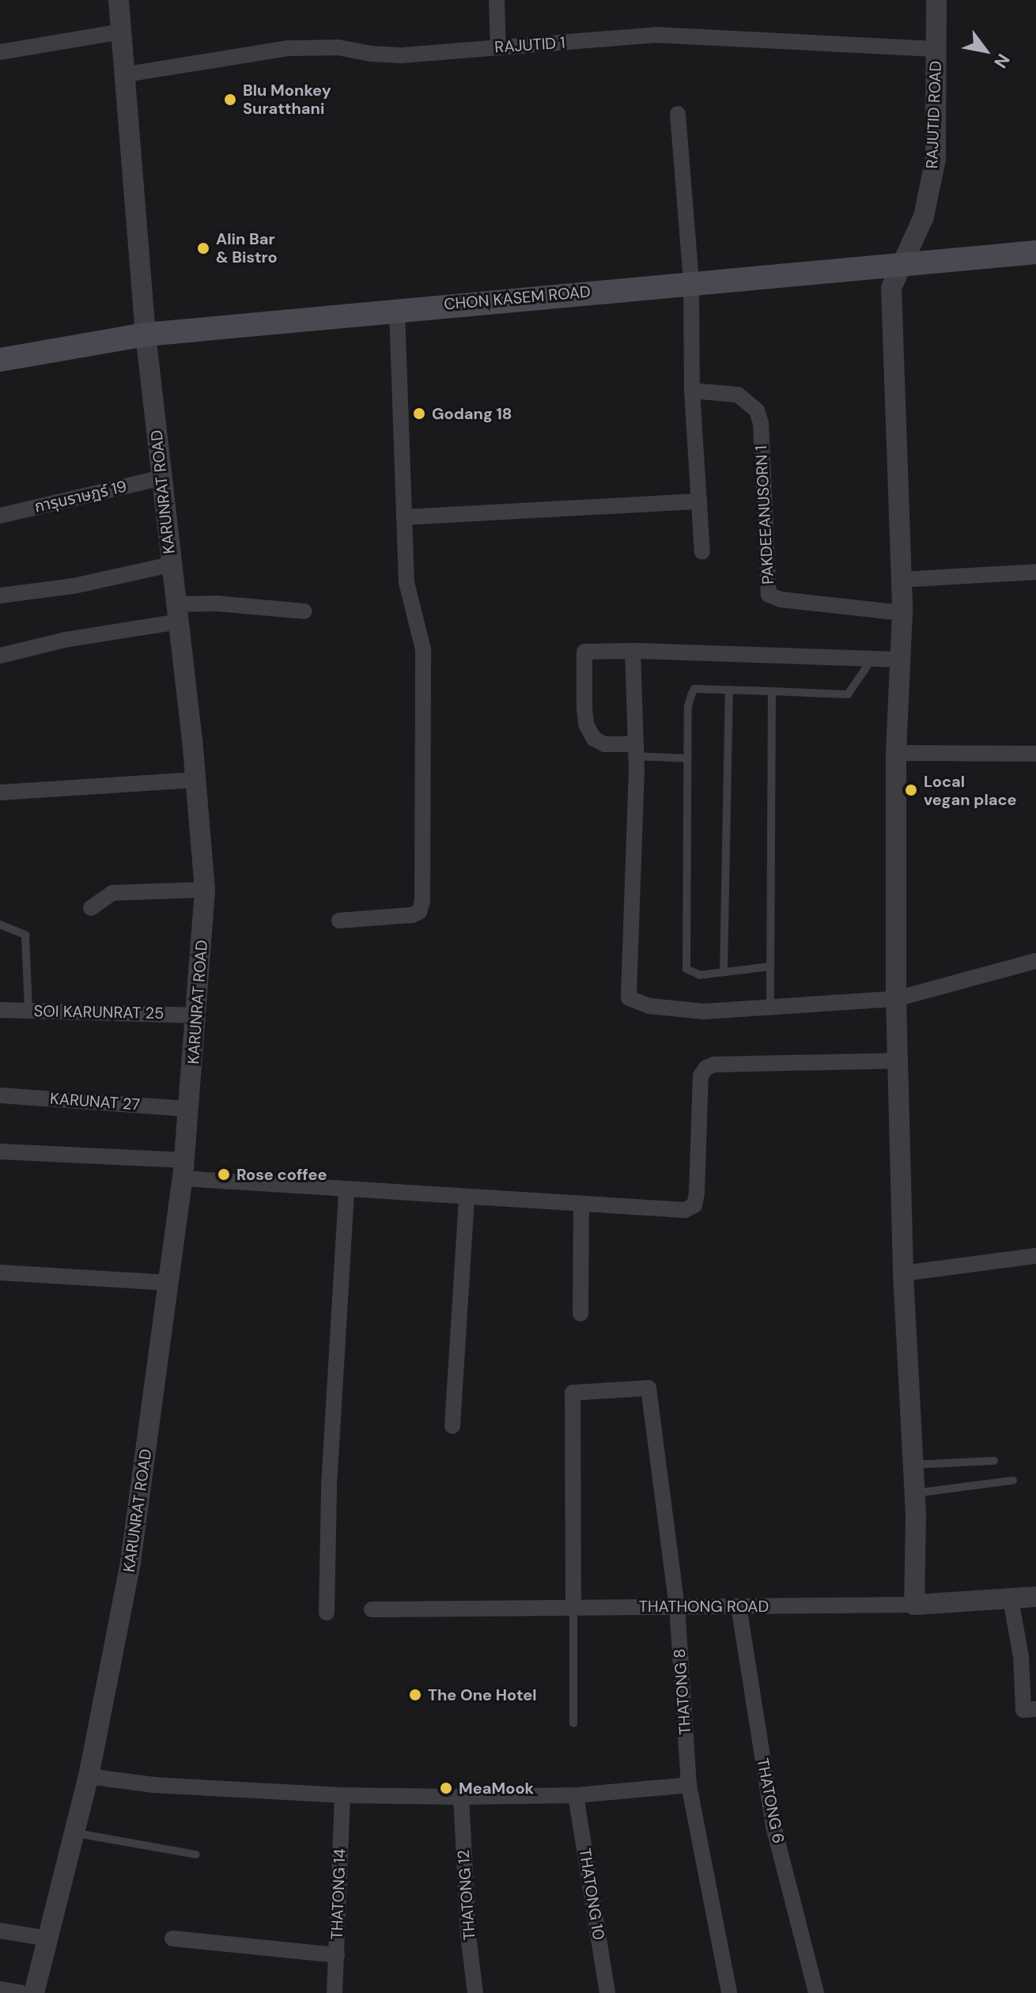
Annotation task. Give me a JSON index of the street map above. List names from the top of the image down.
{
  "streets": {
    "main road": ["CHON KASEM ROAD"],
    "street": [
      "RAJUTID 1",
      "RAJUTID ROAD",
      "KARUNRAT ROAD",
      "การุนราษฏร์ 19",
      "PAKDEEANUSORN 1",
      "SOI KARUNRAT 25",
      "KARUNAT 27",
      "THATHONG ROAD",
      "THATONG 8",
      "THATONG 6",
      "THATONG 14",
      "THATONG 10",
      "THATONG 12"
    ]
  },
  "crossings": [
    ["RAJUTID 1", "RAJUTID ROAD"],
    ["RAJUTID 1", "KARUNRAT ROAD"],
    ["RAJUTID ROAD", "CHON KASEM ROAD"],
    ["RAJUTID ROAD", "PAKDEEANUSORN 1"],
    ["RAJUTID ROAD", "THATHONG ROAD"],
    ["CHON KASEM ROAD", "KARUNRAT ROAD"],
    ["KARUNRAT ROAD", "การุนราษฏร์ 19"],
    ["KARUNRAT ROAD", "SOI KARUNRAT 25"],
    ["KARUNRAT ROAD", "KARUNAT 27"],
    ["THATHONG ROAD", "THATONG 8"],
    ["THATHONG ROAD", "THATONG 6"]
  ],
  "places": [
    "Blu Monkey Suratthani",
    "Alin Bar & Bistro",
    "Godang 18",
    "Local vegan place",
    "Rose coffee",
    "The One Hotel",
    "MeaMook"
  ],
  "north": "bottom right"
}
